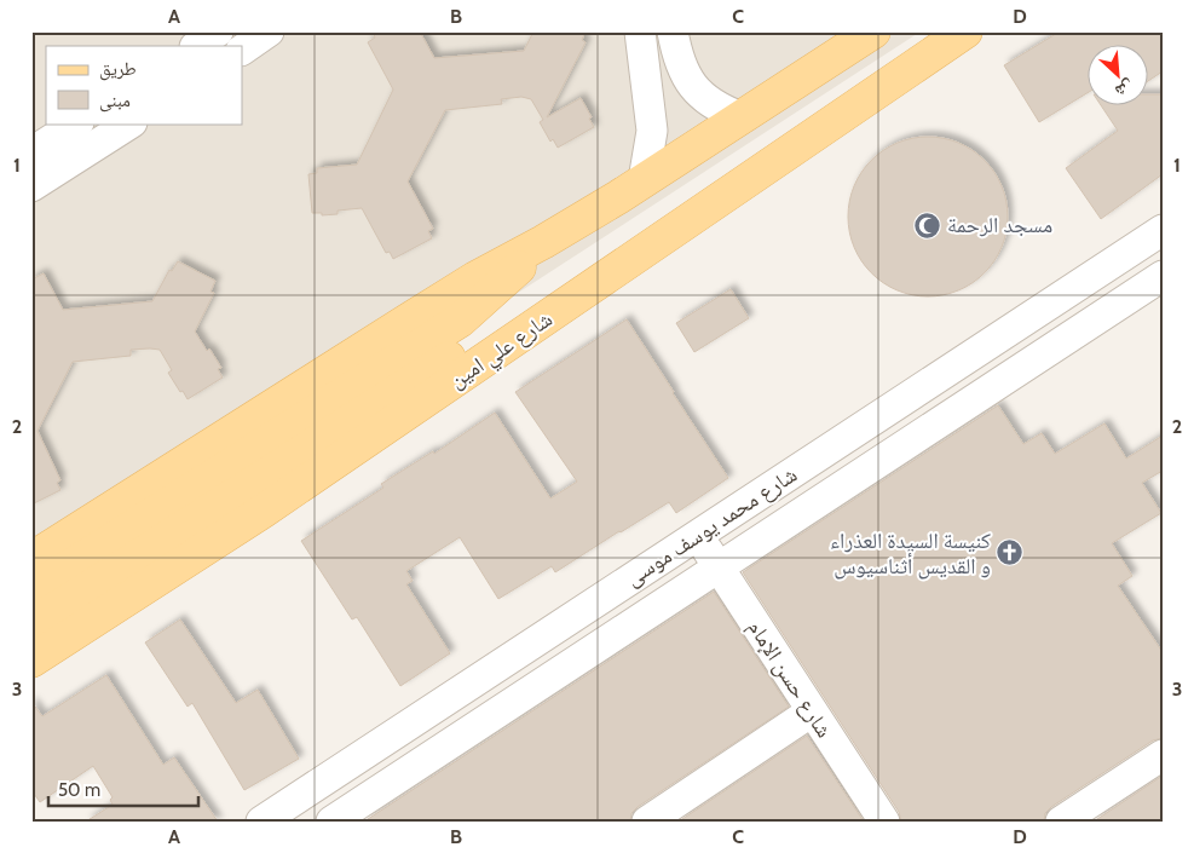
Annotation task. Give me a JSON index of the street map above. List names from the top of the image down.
{
  "streets": {
    "main road": ["شارع علي امين"],
    "street": ["شارع محمد يوسف موسى", "شارع حسن الإمام"]
  },
  "crossings": [
    ["شارع محمد يوسف موسى", "شارع حسن الإمام"]
  ],
  "places": {
    "mosque": ["مسجد الرحمة"],
    "church": ["كنيسة السيدة العذراء و القديس أثناسيوس"]
  },
  "legend": ["طريق", "مبنى"],
  "scale_bar": "50 m",
  "north": "bottom right",
  "grid": {
    "columns": [
      "A",
      "B",
      "C",
      "D"
    ],
    "rows": ["1", "2", "3"]
  }
}
